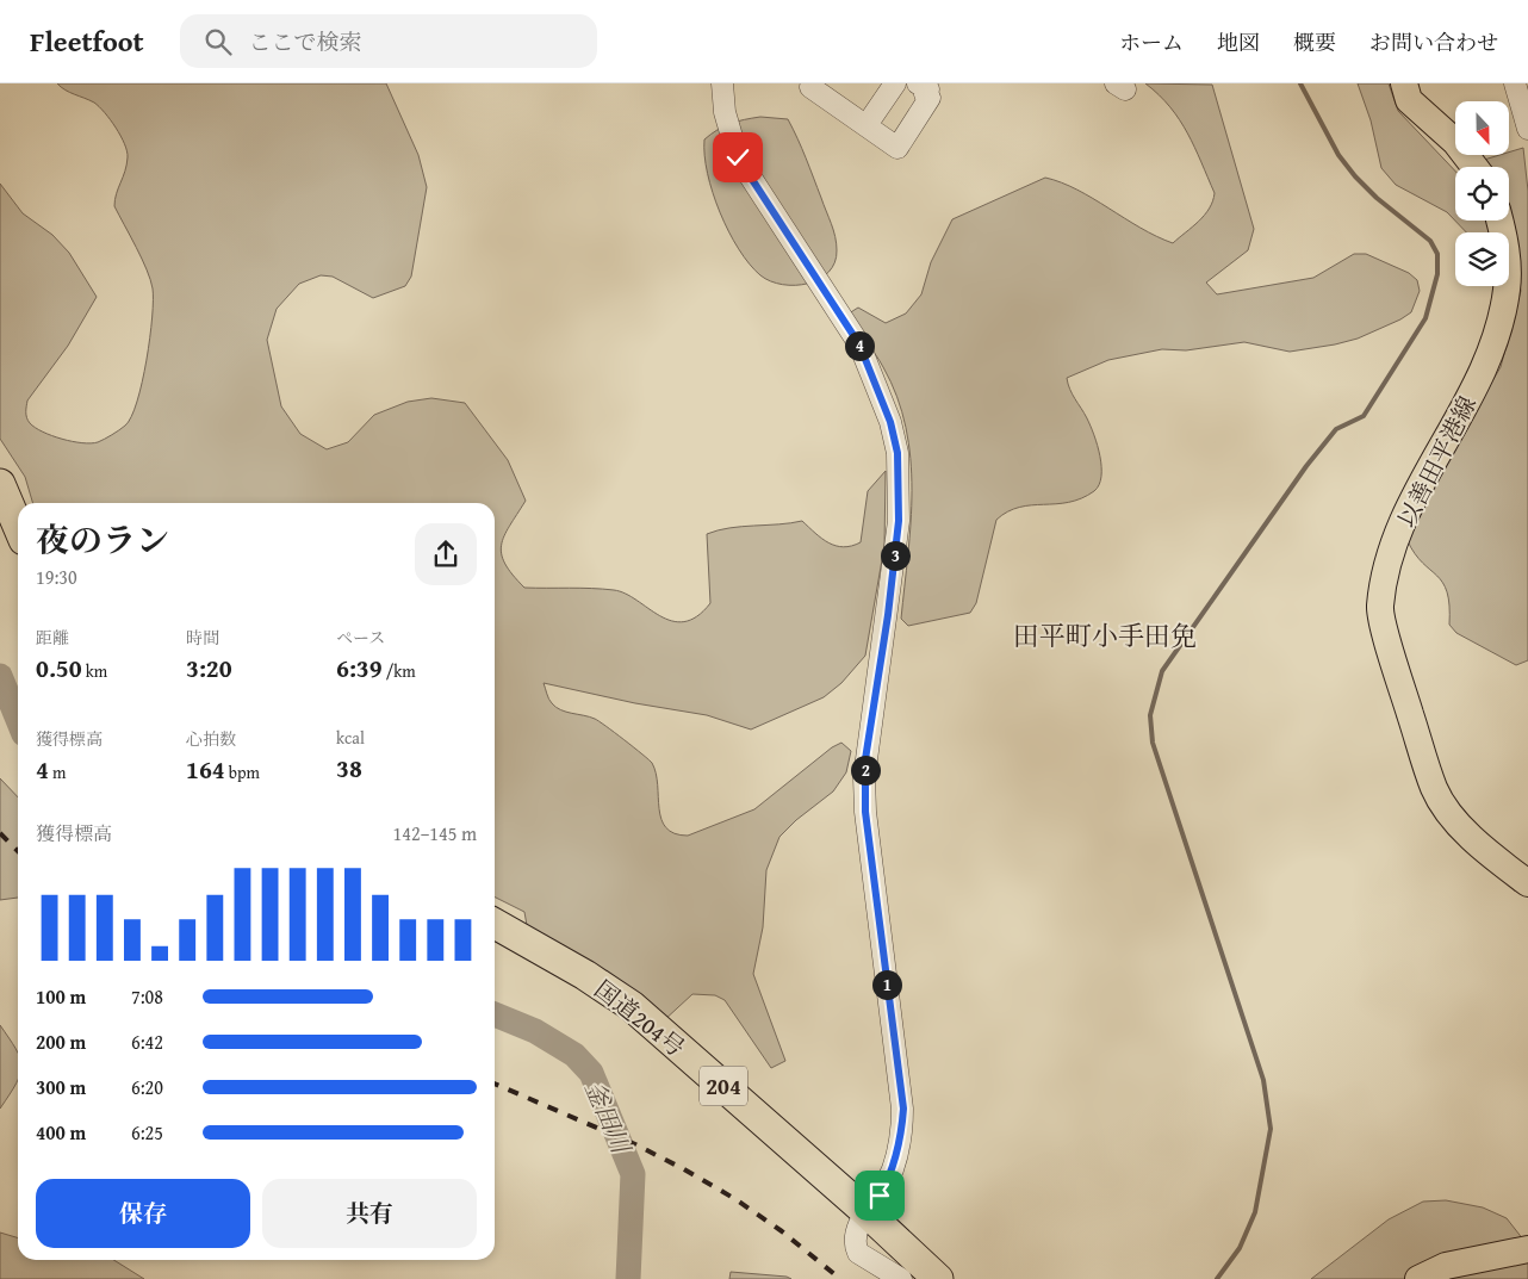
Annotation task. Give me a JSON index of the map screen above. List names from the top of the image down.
{
  "streets": {
    "highway": ["国道204号", "204"],
    "main road": ["以善田平港線"]
  },
  "districts": ["田平町小手田免"],
  "water": ["釜田川"],
  "north": "bottom",
  "page": {
    "header": "Fleetfoot",
    "search": "ここで検索",
    "nav": [
      "ホーム",
      "地図",
      "概要",
      "お問い合わせ"
    ],
    "pins": [
      "4",
      "3",
      "2",
      "1"
    ],
    "heading": ["夜のラン", "19:30"],
    "stats": [
      ["距離", "0.50 km"],
      ["時間", "3:20"],
      ["ペース", "6:39 /km"],
      ["獲得標高", "4 m"],
      ["心拍数", "164 bpm"],
      ["kcal", "38"]
    ],
    "chart": ["獲得標高", "142–145 m"],
    "list": [
      {
        "name": "100 m",
        "note": "7:08"
      },
      {
        "name": "200 m",
        "note": "6:42"
      },
      {
        "name": "300 m",
        "note": "6:20"
      },
      {
        "name": "400 m",
        "note": "6:25"
      }
    ],
    "buttons": ["保存", "共有"]
  }
}
